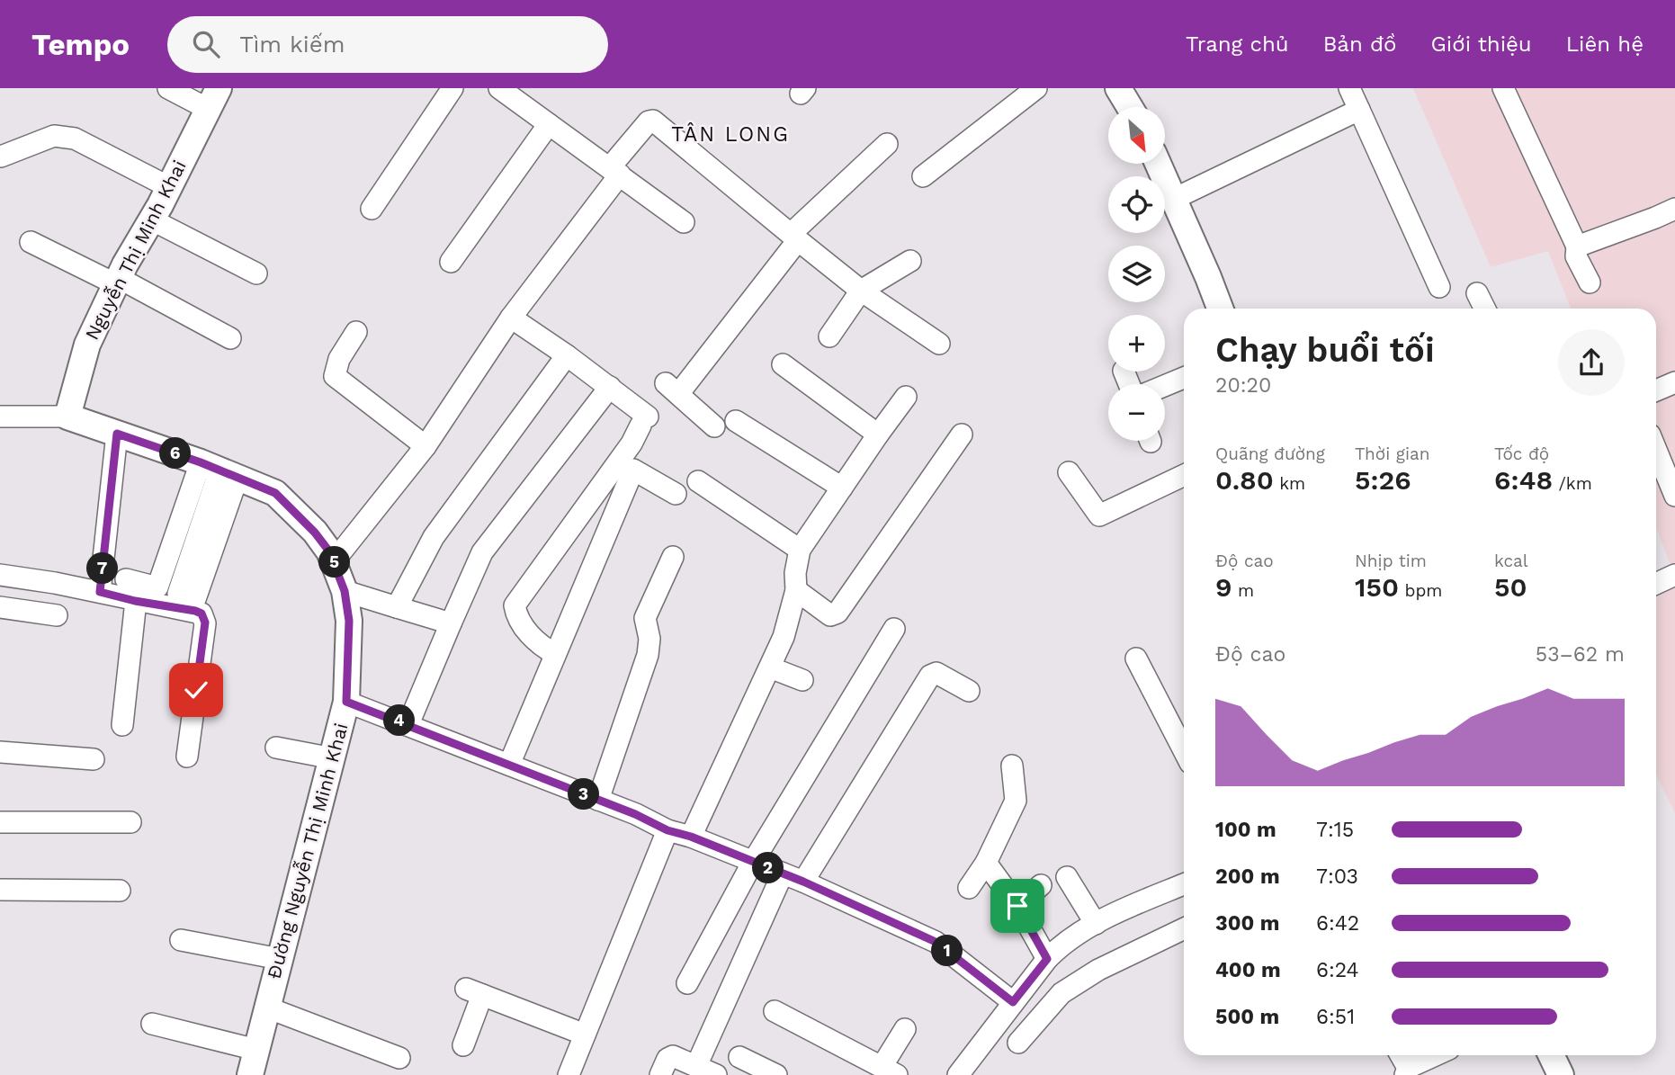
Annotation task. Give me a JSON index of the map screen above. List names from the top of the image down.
{
  "streets": {
    "main road": ["Nguyễn Thị Minh Khai", "Đường Nguyễn Thị Minh Khai"]
  },
  "crossings": [
    ["Nguyễn Thị Minh Khai", "Đường Nguyễn Thị Minh Khai"]
  ],
  "districts": ["TÂN LONG"],
  "north": "bottom right",
  "page": {
    "header": "Tempo",
    "search": "Tìm kiếm",
    "nav": [
      "Trang chủ",
      "Bản đồ",
      "Giới thiệu",
      "Liên hệ"
    ],
    "map_buttons": ["+", "−"],
    "heading": ["Chạy buổi tối", "20:20"],
    "stats": [
      ["Quãng đường", "0.80 km"],
      ["Thời gian", "5:26"],
      ["Tốc độ", "6:48 /km"],
      ["Độ cao", "9 m"],
      ["Nhịp tim", "150 bpm"],
      ["kcal", "50"]
    ],
    "pins": [
      "6",
      "5",
      "7",
      "4",
      "3",
      "2",
      "1"
    ],
    "chart": ["Độ cao", "53–62 m"],
    "list": [
      {
        "name": "100 m",
        "note": "7:15"
      },
      {
        "name": "200 m",
        "note": "7:03"
      },
      {
        "name": "300 m",
        "note": "6:42"
      },
      {
        "name": "400 m",
        "note": "6:24"
      },
      {
        "name": "500 m",
        "note": "6:51"
      }
    ]
  }
}
